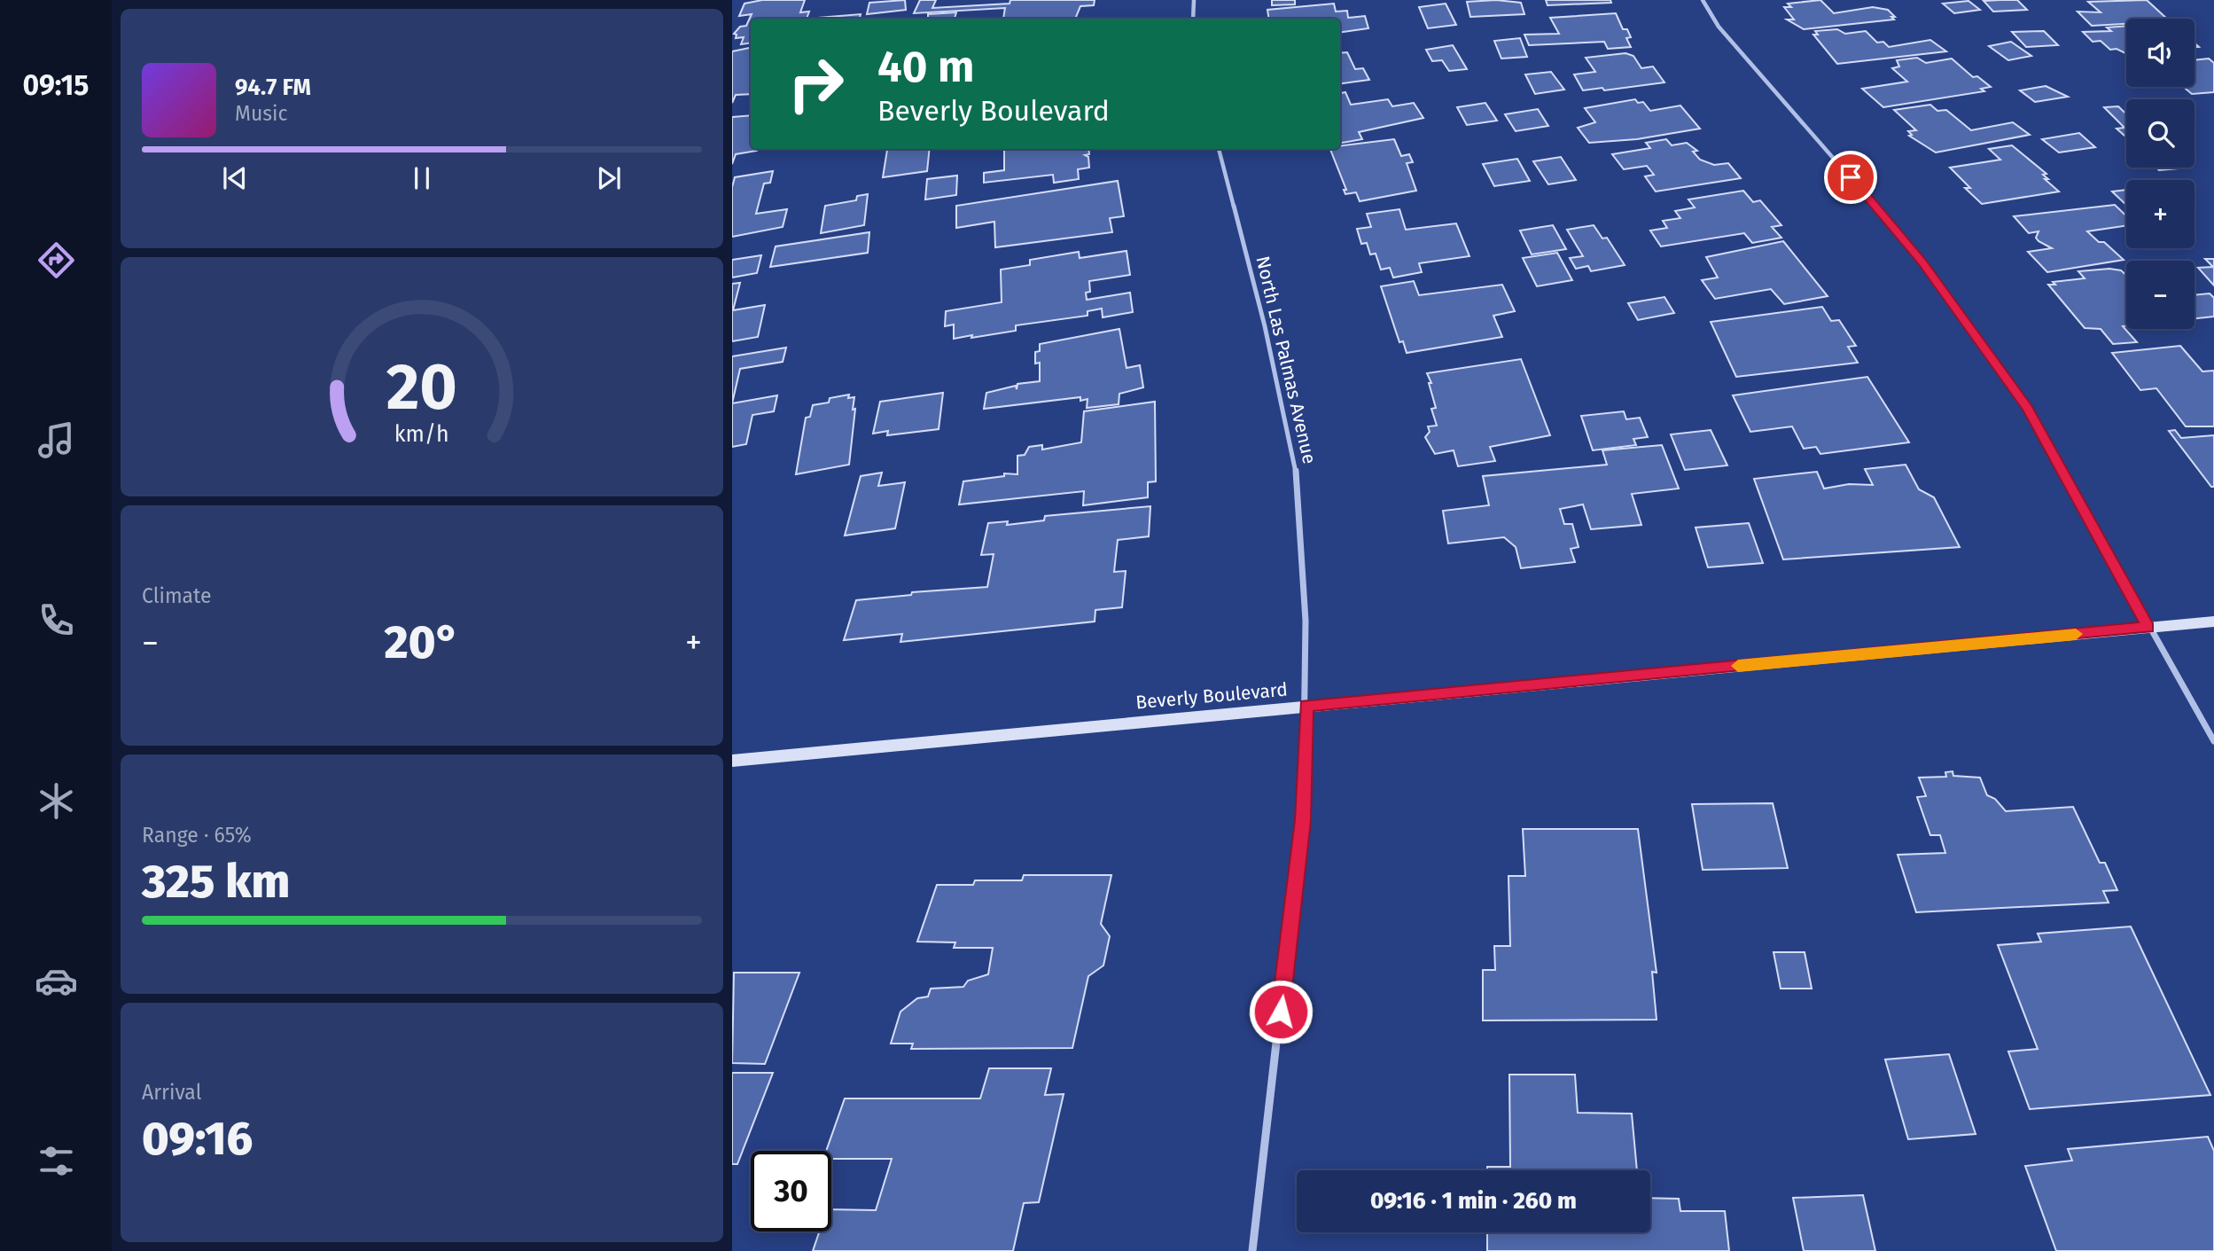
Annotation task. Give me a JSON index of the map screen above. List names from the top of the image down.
{
  "streets": {
    "main road": ["Beverly Boulevard"],
    "street": ["North Las Palmas Avenue"]
  },
  "crossings": [
    ["North Las Palmas Avenue", "Beverly Boulevard"]
  ],
  "page": {
    "tabs": "09:15",
    "map_buttons": ["+", "−"],
    "turn": ["40 m", "Beverly Boulevard"],
    "song": ["94.7 FM", "Music"],
    "tile": [
      "Climate",
      ["Range · 65%", "325 km"],
      ["Arrival", "09:16"]
    ],
    "heat": ["−", "20°", "+"],
    "limit": "30",
    "trip": "09:16 · 1 min · 260 m",
    "gauge": ["20", "km/h"]
  }
}
